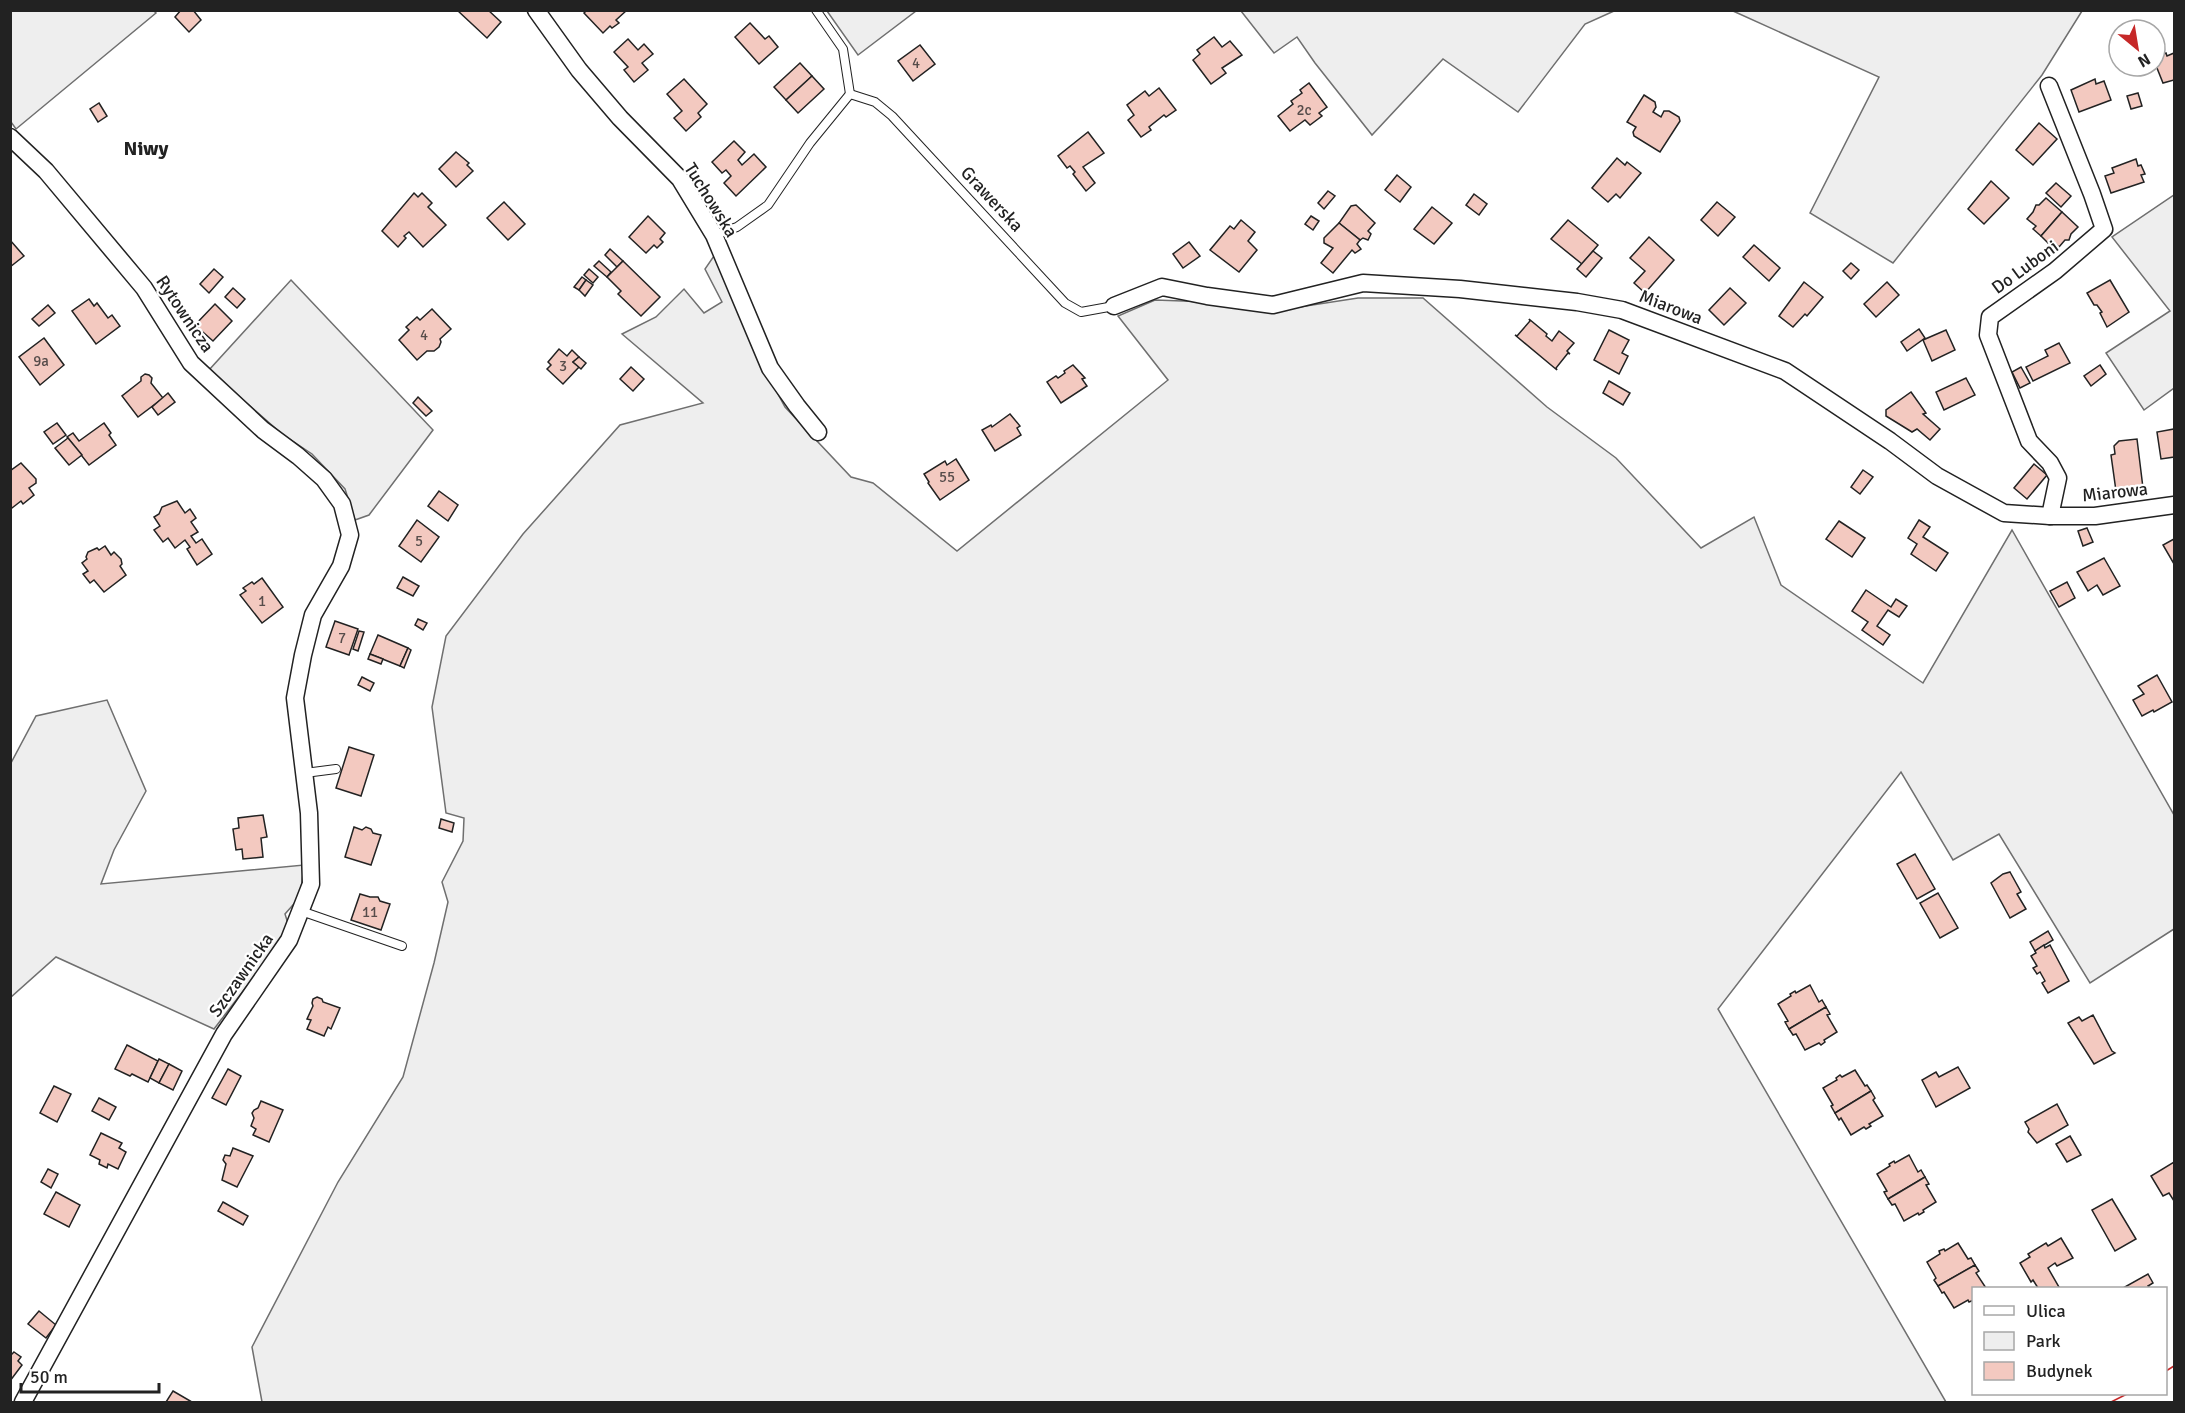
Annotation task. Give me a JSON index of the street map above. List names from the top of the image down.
{
  "streets": {
    "street": [
      "Tuchowska",
      "Do Luboni",
      "Miarowa",
      "Rytownicza",
      "Szczawnicka"
    ],
    "lane": ["Grawerska"]
  },
  "crossings": [
    ["Grawerska", "Miarowa"],
    ["Do Luboni", "Miarowa"],
    ["Rytownicza", "Szczawnicka"]
  ],
  "districts": ["Niwy"],
  "house_numbers": [
    "4",
    "2c",
    "4",
    "9a",
    "3",
    "55",
    "5",
    "1",
    "7",
    "11"
  ],
  "legend": ["Ulica", "Park", "Budynek"],
  "scale_bar": "50 m",
  "north": "bottom right"
}
